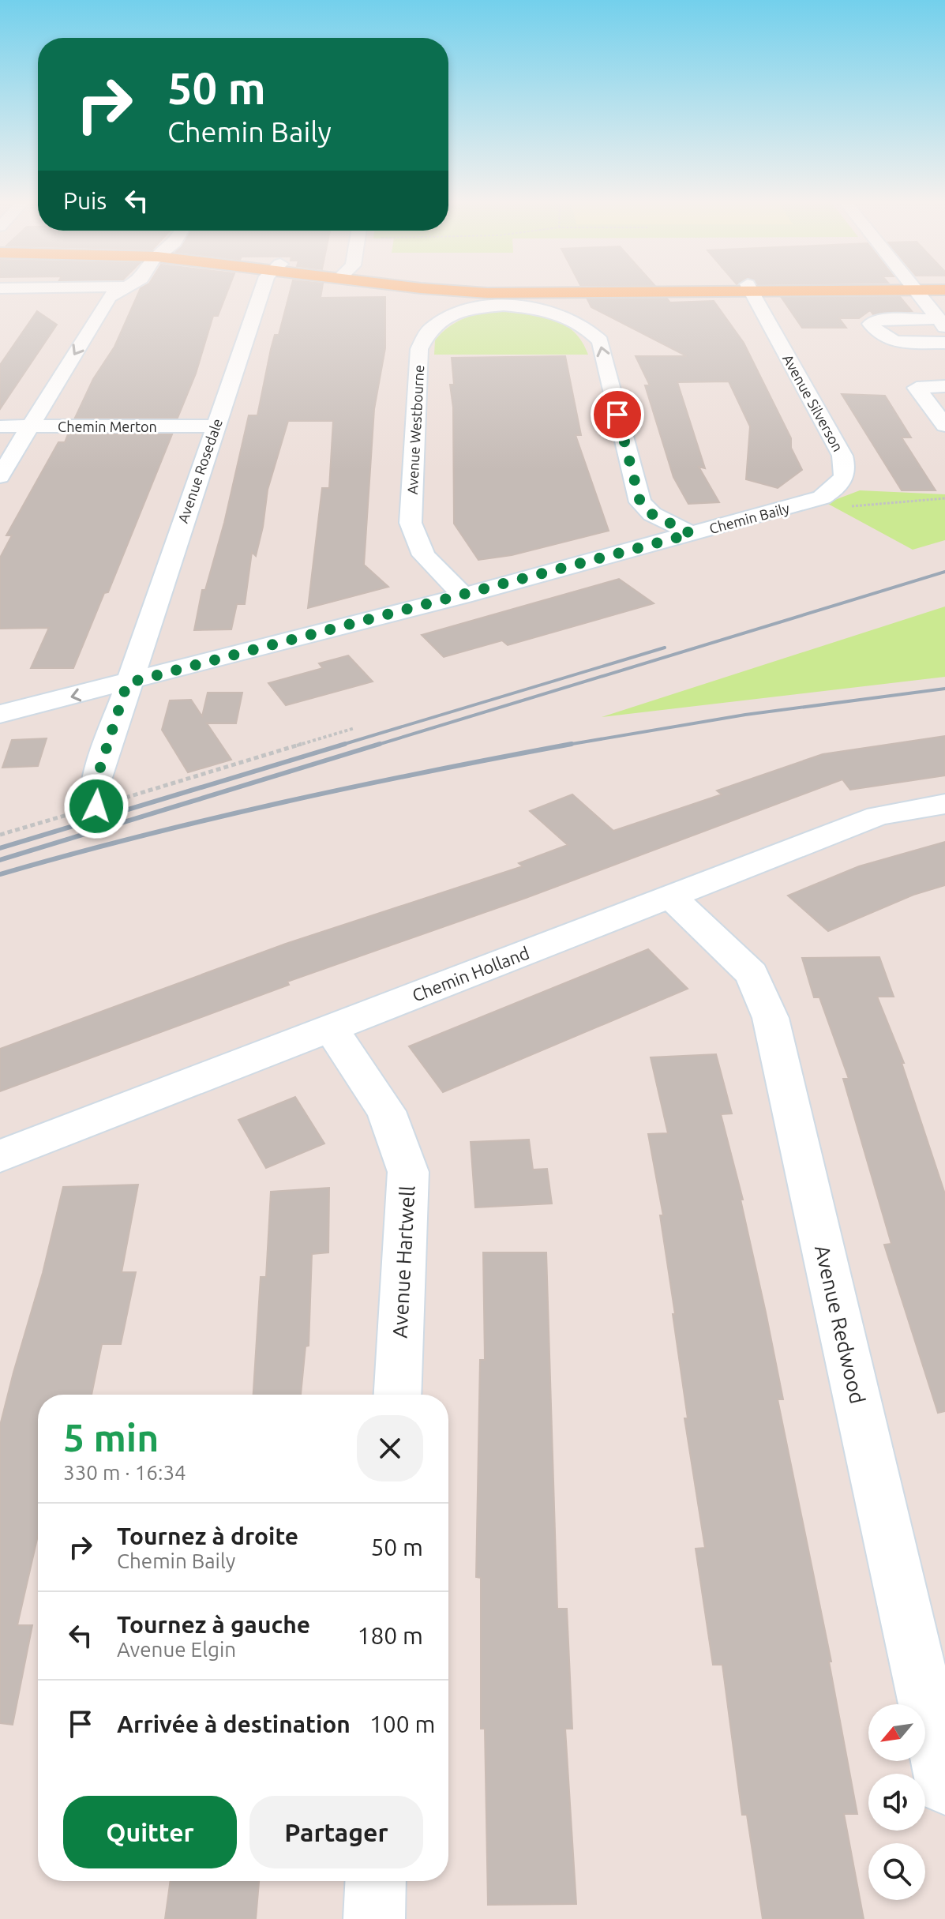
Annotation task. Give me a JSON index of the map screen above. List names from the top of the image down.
{
  "streets": {
    "street": [
      "Avenue Silverson",
      "Chemin Merton",
      "Avenue Westbourne",
      "Avenue Rosedale",
      "Chemin Baily",
      "Chemin Holland",
      "Avenue Hartwell",
      "Avenue Redwood"
    ]
  },
  "crossings": [
    ["Avenue Silverson", "Chemin Baily"],
    ["Chemin Merton", "Avenue Rosedale"],
    ["Avenue Westbourne", "Chemin Baily"],
    ["Avenue Rosedale", "Chemin Baily"],
    ["Chemin Holland", "Avenue Hartwell"],
    ["Chemin Holland", "Avenue Redwood"]
  ],
  "north": "bottom left",
  "page": {
    "turn": ["50 m", "Chemin Baily"],
    "then": "Puis",
    "heading": ["5 min", "330 m · 16:34"],
    "list": [
      {
        "name": "Tournez à droite",
        "note": "Chemin Baily",
        "value": "50 m"
      },
      {
        "name": "Tournez à gauche",
        "note": "Avenue Elgin",
        "value": "180 m"
      },
      {
        "name": "Arrivée à destination",
        "value": "100 m"
      }
    ],
    "buttons": ["Quitter", "Partager"]
  }
}
